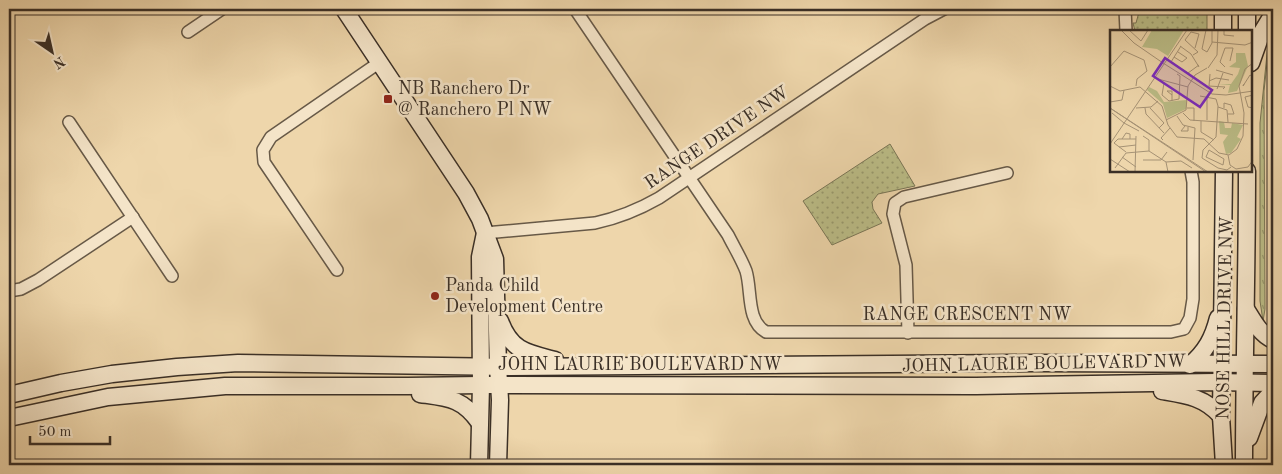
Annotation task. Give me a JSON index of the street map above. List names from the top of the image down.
{
  "streets": {
    "main road": ["NOSE HILL DRIVE NW", "JOHN LAURIE BOULEVARD NW"],
    "street": ["RANGE DRIVE NW", "RANGE CRESCENT NW"]
  },
  "crossings": [
    ["RANGE DRIVE NW", "RANGE CRESCENT NW"],
    ["NOSE HILL DRIVE NW", "JOHN LAURIE BOULEVARD NW"]
  ],
  "places": {
    "transit": ["NB Ranchero Dr @ Ranchero Pl NW"],
    "other": ["Panda Child Development Centre"]
  },
  "scale_bar": "50 m",
  "north": "bottom right"
}
